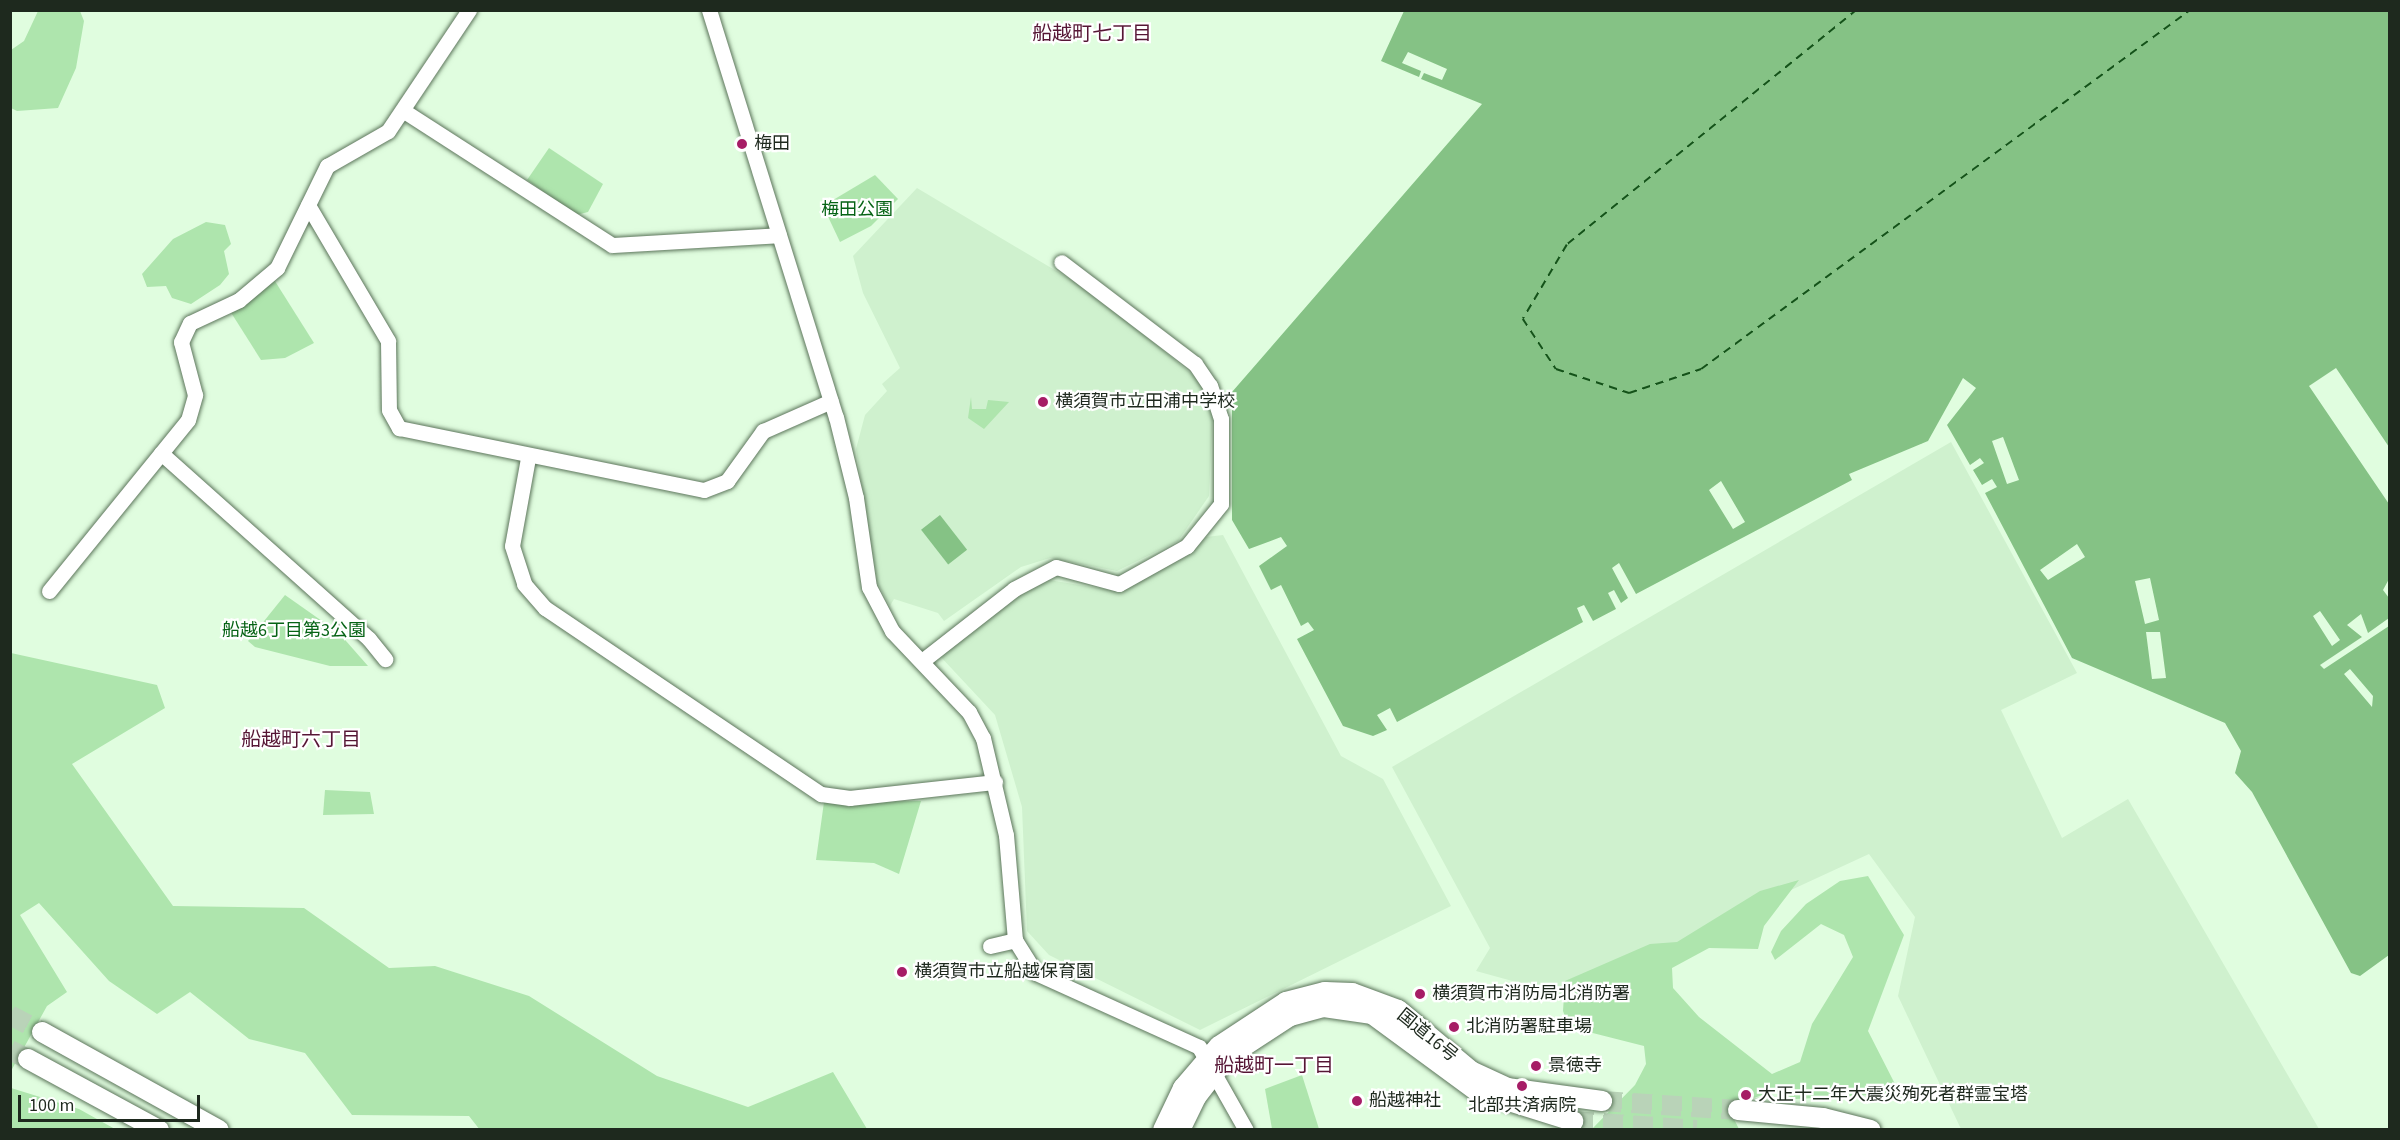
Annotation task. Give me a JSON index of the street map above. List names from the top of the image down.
{
  "streets": {
    "highway": ["国道16号"]
  },
  "districts": ["船越町七丁目", "船越町六丁目", "船越町一丁目"],
  "parks": ["梅田公園", "船越6丁目第3公園"],
  "places": [
    "梅田",
    "横須賀市立田浦中学校",
    "横須賀市立船越保育園",
    "横須賀市消防局北消防署",
    "北消防署駐車場",
    "景徳寺",
    "北部共済病院",
    "大正十二年大震災殉死者群霊宝塔",
    "船越神社"
  ],
  "scale_bar": "100 m"
}
